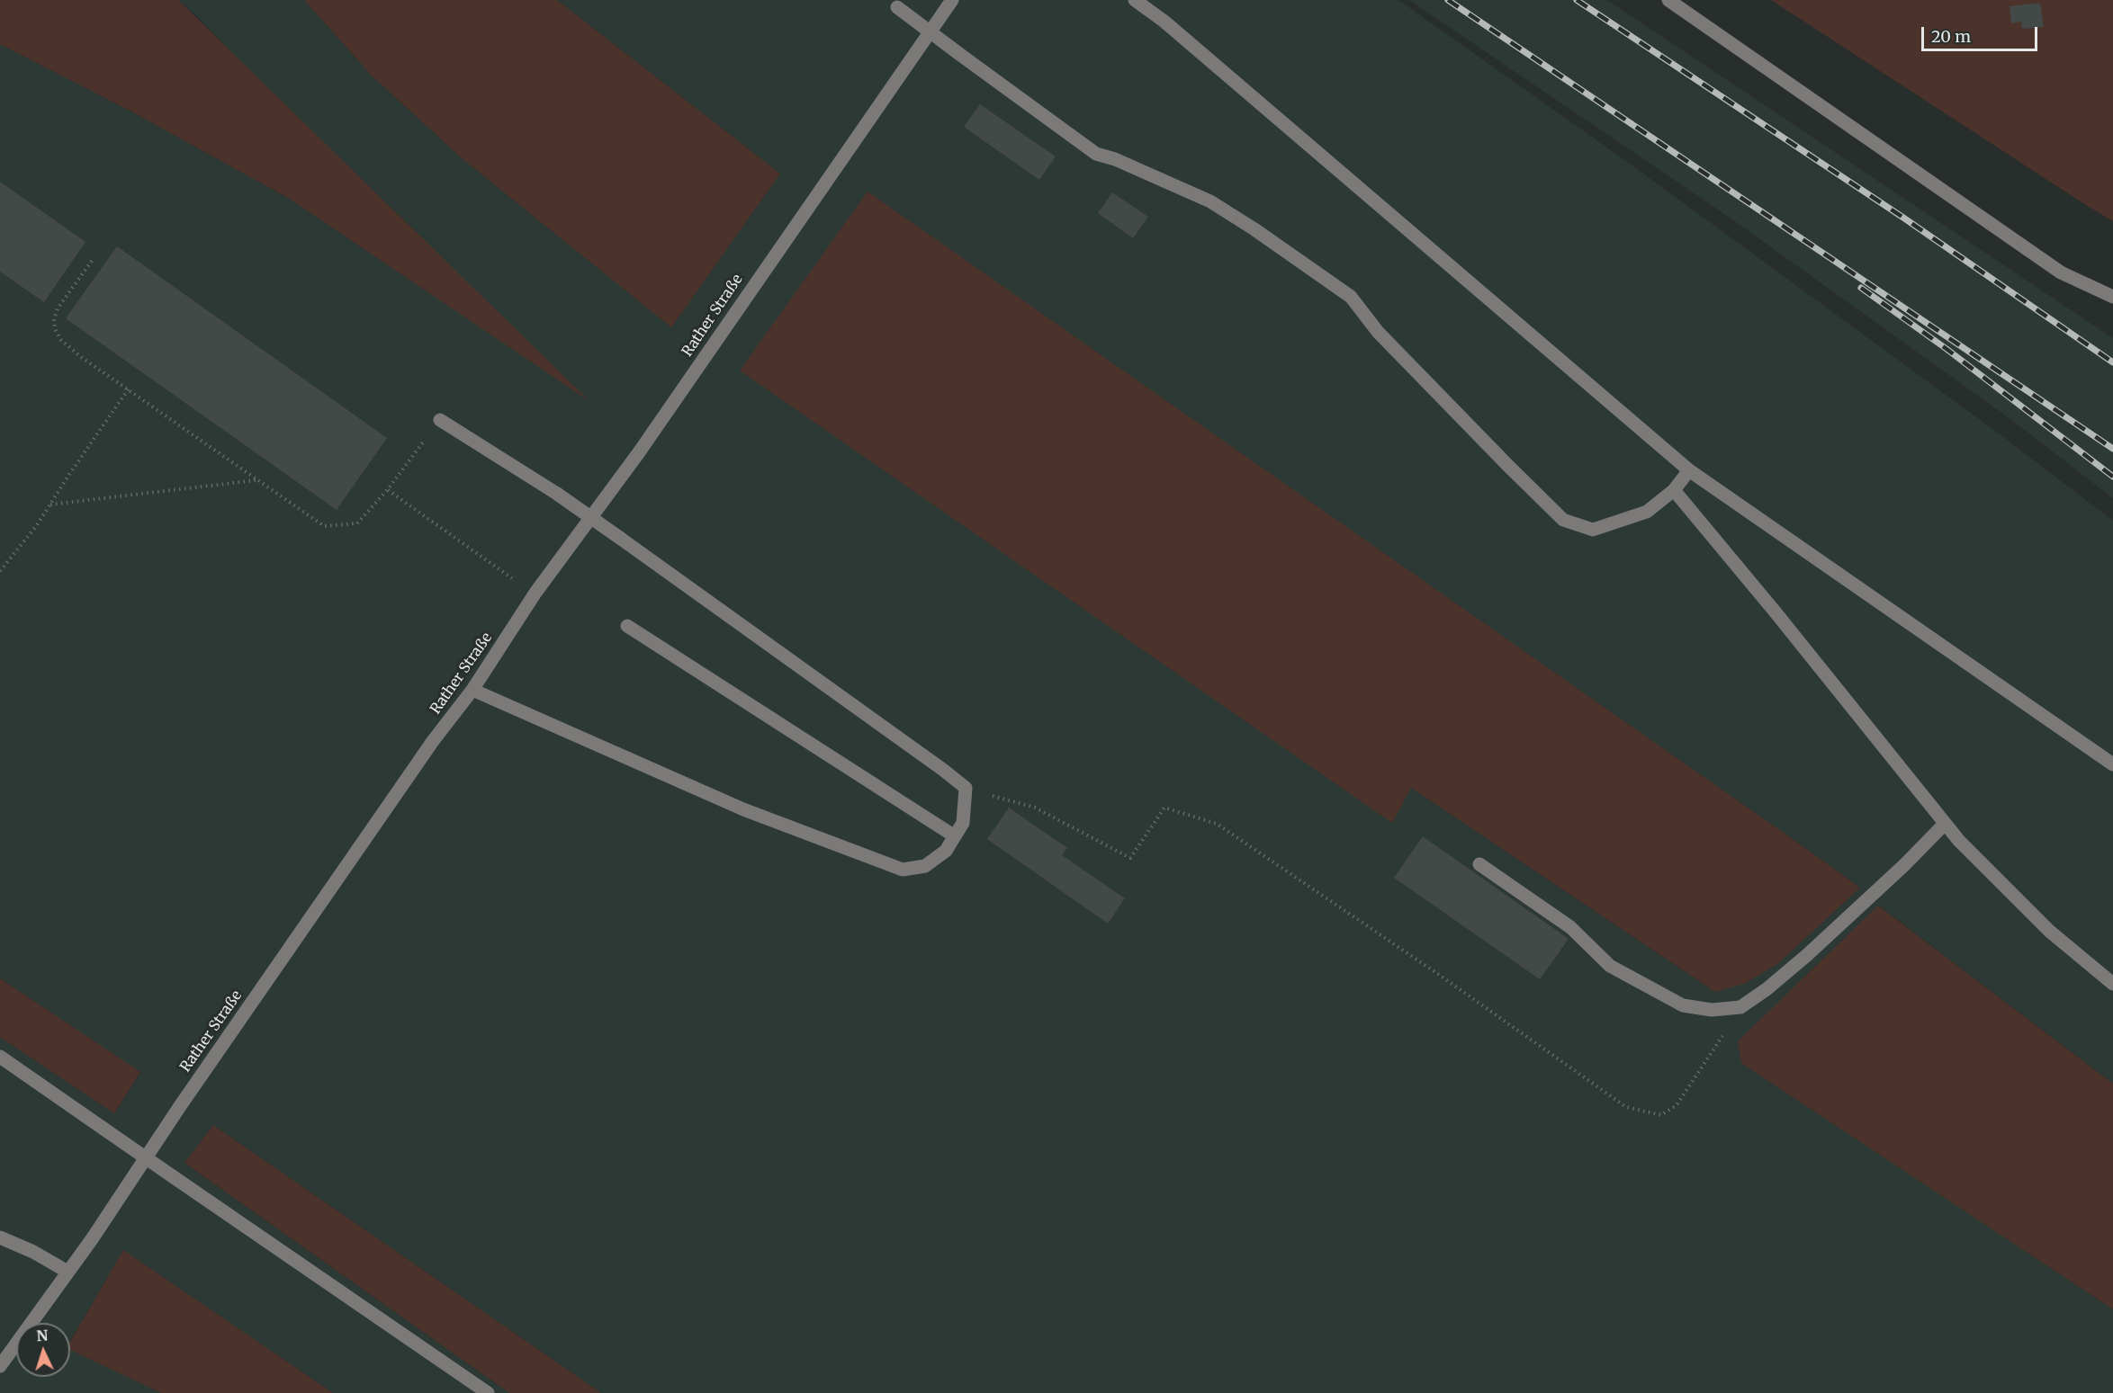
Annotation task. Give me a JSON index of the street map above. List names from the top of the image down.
{
  "streets": {
    "street": ["Rather Straße"]
  },
  "scale_bar": "20 m",
  "north": "top"
}
